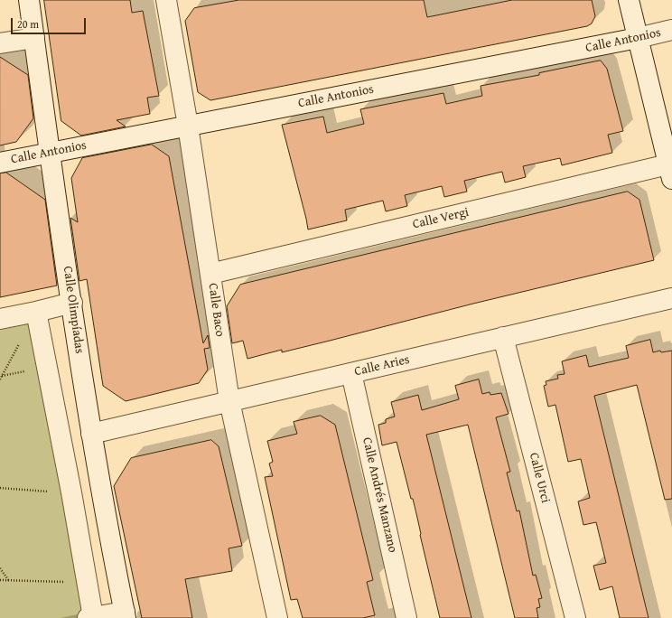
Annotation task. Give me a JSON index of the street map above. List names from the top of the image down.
{
  "streets": {
    "street": [
      "Calle Antonios",
      "Calle Vergi",
      "Calle Olimpíadas",
      "Calle Baco",
      "Calle Aries",
      "Calle Urci",
      "Calle Andrés Manzano"
    ]
  },
  "crossings": [
    ["Calle Antonios", "Calle Olimpíadas"],
    ["Calle Antonios", "Calle Baco"],
    ["Calle Vergi", "Calle Baco"],
    ["Calle Olimpíadas", "Calle Aries"],
    ["Calle Baco", "Calle Aries"],
    ["Calle Aries", "Calle Urci"],
    ["Calle Aries", "Calle Andrés Manzano"]
  ],
  "scale_bar": "20 m"
}
